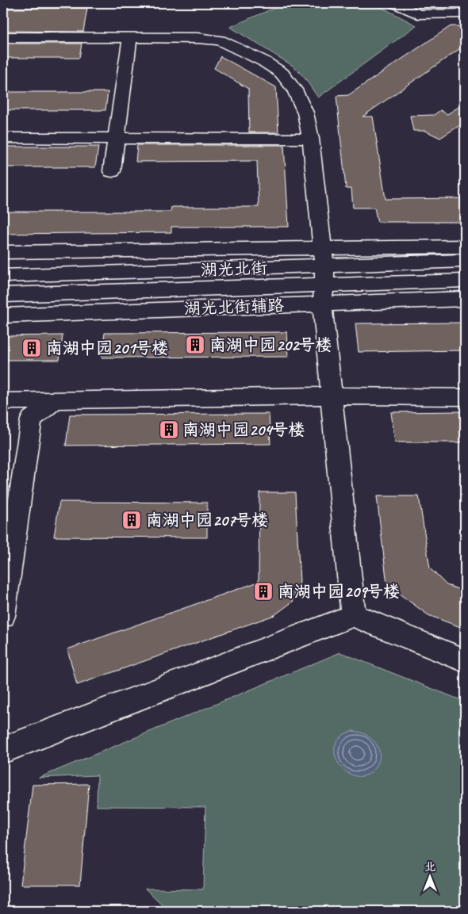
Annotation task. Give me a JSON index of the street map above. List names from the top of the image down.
{
  "streets": {
    "street": ["湖光北街", "湖光北街辅路"]
  },
  "places": {
    "building": [
      "南湖中园202号楼",
      "南湖中园201号楼",
      "南湖中园204号楼",
      "南湖中园207号楼",
      "南湖中园209号楼"
    ]
  },
  "north": "top"
}
